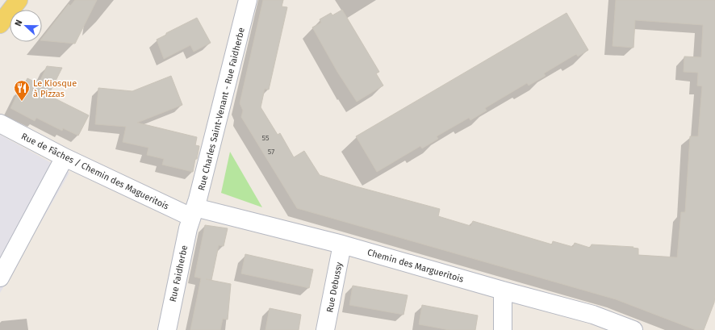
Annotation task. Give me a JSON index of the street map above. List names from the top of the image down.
{
  "streets": {
    "street": [
      "Rue Charles Saint-Venant - Rue Faidherbe",
      "Rue de Fâches / Chemin des Magueritois",
      "Chemin des Margueritois",
      "Rue Faidherbe",
      "Rue Debussy"
    ]
  },
  "crossings": [
    ["Rue Charles Saint-Venant - Rue Faidherbe", "Rue de Fâches / Chemin des Magueritois"],
    ["Rue Charles Saint-Venant - Rue Faidherbe", "Chemin des Margueritois"],
    ["Rue Charles Saint-Venant - Rue Faidherbe", "Rue Faidherbe"],
    ["Rue de Fâches / Chemin des Magueritois", "Chemin des Margueritois"],
    ["Rue de Fâches / Chemin des Magueritois", "Rue Faidherbe"],
    ["Chemin des Margueritois", "Rue Faidherbe"],
    ["Chemin des Margueritois", "Rue Debussy"]
  ],
  "places": {
    "restaurant": ["Le Kiosque à Pizzas"]
  },
  "house_numbers": ["55", "57"],
  "north": "left"
}
